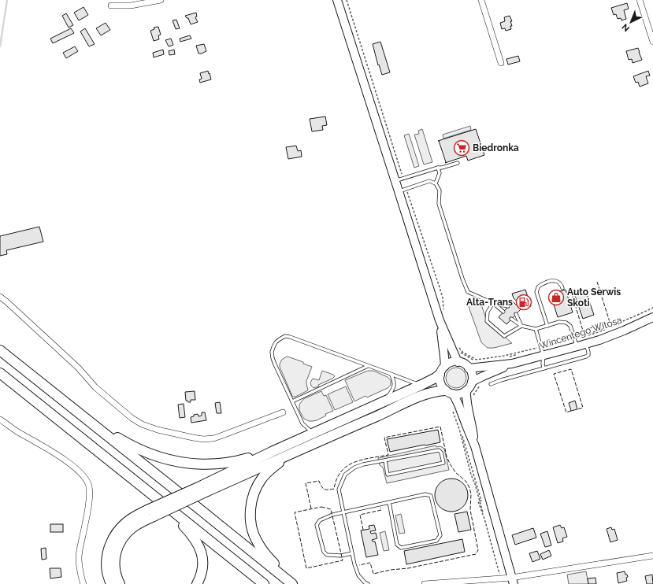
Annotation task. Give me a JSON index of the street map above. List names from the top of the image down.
{
  "streets": {
    "street": ["Wincentego Witosa"]
  },
  "places": {
    "supermarket": ["Biedronka"],
    "shop": ["Auto Serwis Skoti"],
    "fuel station": ["Alta-Trans"]
  },
  "north": "bottom left"
}
